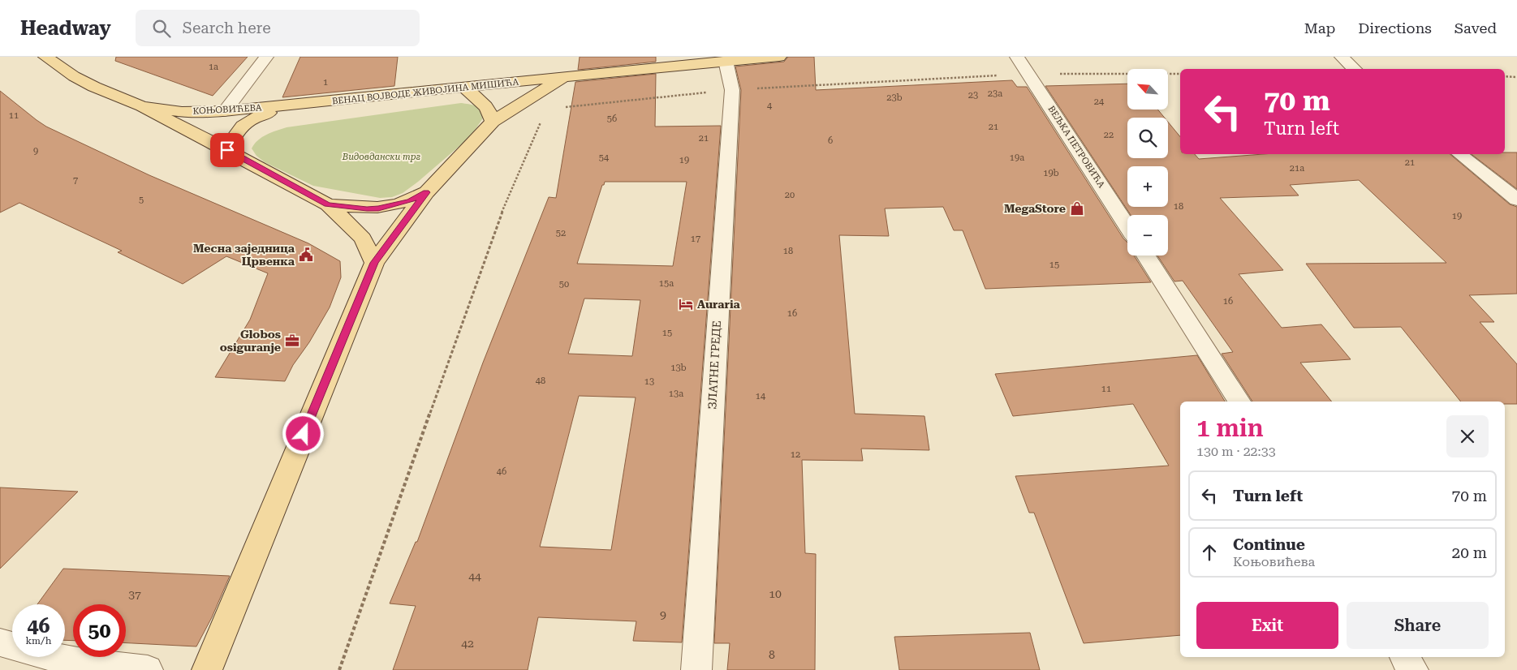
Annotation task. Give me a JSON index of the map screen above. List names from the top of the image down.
{
  "streets": {
    "main road": ["ВЕНАЦ ВОЈВОДЕ ЖИВОЈИНА МИШИЋА", "КОЊОВИЋЕВА"],
    "street": ["ВЕЉКА ПЕТРОВИЋА", "ЗЛАТНЕ ГРЕДЕ"]
  },
  "crossings": [
    ["ВЕНАЦ ВОЈВОДЕ ЖИВОЈИНА МИШИЋА", "КОЊОВИЋЕВА"],
    ["ВЕНАЦ ВОЈВОДЕ ЖИВОЈИНА МИШИЋА", "ЗЛАТНЕ ГРЕДЕ"]
  ],
  "parks": ["Видовдански трг"],
  "places": {
    "shop": ["MegaStore"],
    "public building": ["Месна заједница Црвенка"],
    "hotel": ["Auraria"],
    "office": ["Globos osiguranje"]
  },
  "house_numbers": [
    "1a",
    "1",
    "23a",
    "23",
    "23b",
    "24",
    "4",
    "11",
    "56",
    "21",
    "22",
    "21",
    "6",
    "9",
    "54",
    "19a",
    "19",
    "21",
    "21a",
    "19b",
    "7",
    "20",
    "5",
    "18",
    "19",
    "52",
    "17",
    "18",
    "15",
    "15a",
    "50",
    "16",
    "16",
    "15",
    "13b",
    "48",
    "13",
    "11",
    "13a",
    "14",
    "12",
    "46",
    "44",
    "10",
    "37",
    "9",
    "42",
    "8"
  ],
  "north": "top left",
  "page": {
    "header": "Headway",
    "search": "Search here",
    "nav": ["Map", "Directions", "Saved"],
    "map_buttons": ["+", "−"],
    "turn": ["70 m", "Turn left"],
    "heading": ["1 min", "130 m · 22:33"],
    "list": [
      {
        "name": "Turn left",
        "value": "70 m"
      },
      {
        "name": "Continue",
        "note": "Коњовићева",
        "value": "20 m"
      }
    ],
    "buttons": ["Exit", "Share"],
    "speed": "46 km/h",
    "limit": "50"
  }
}
